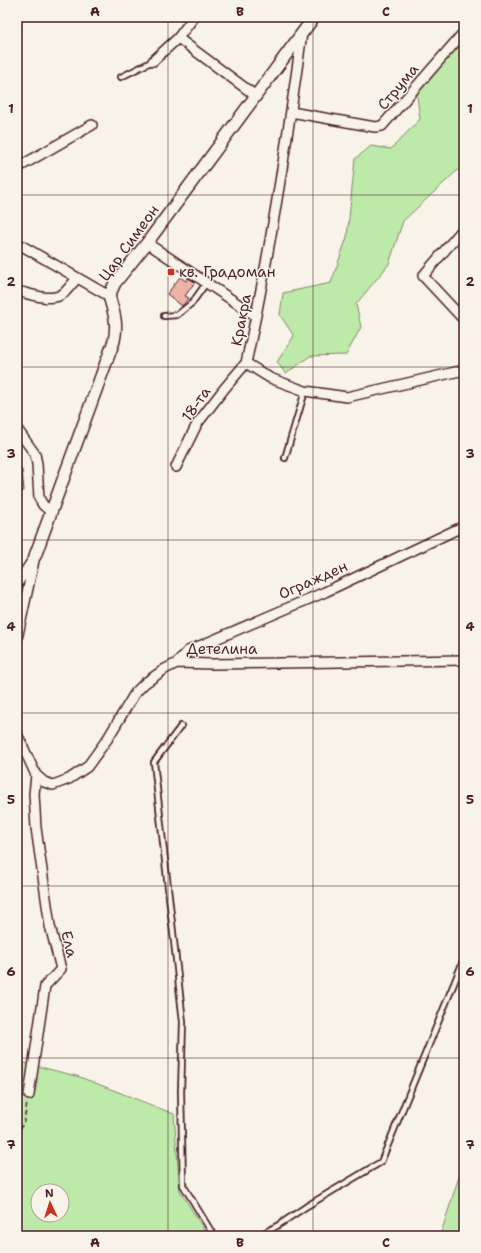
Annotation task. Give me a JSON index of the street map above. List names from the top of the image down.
{
  "streets": {
    "street": [
      "Струма",
      "Цар Симеон",
      "Кракра",
      "18-та",
      "Огражден",
      "Детелина",
      "Ела"
    ]
  },
  "crossings": [
    ["Струма", "Кракра"],
    ["Цар Симеон", "Кракра"],
    ["Кракра", "18-та"],
    ["Огражден", "Детелина"],
    ["Детелина", "Ела"]
  ],
  "places": {
    "transit": ["кв. Градоман"]
  },
  "north": "top",
  "grid": {
    "columns": ["A", "B", "C"],
    "rows": [
      "1",
      "2",
      "3",
      "4",
      "5",
      "6",
      "7"
    ]
  }
}
